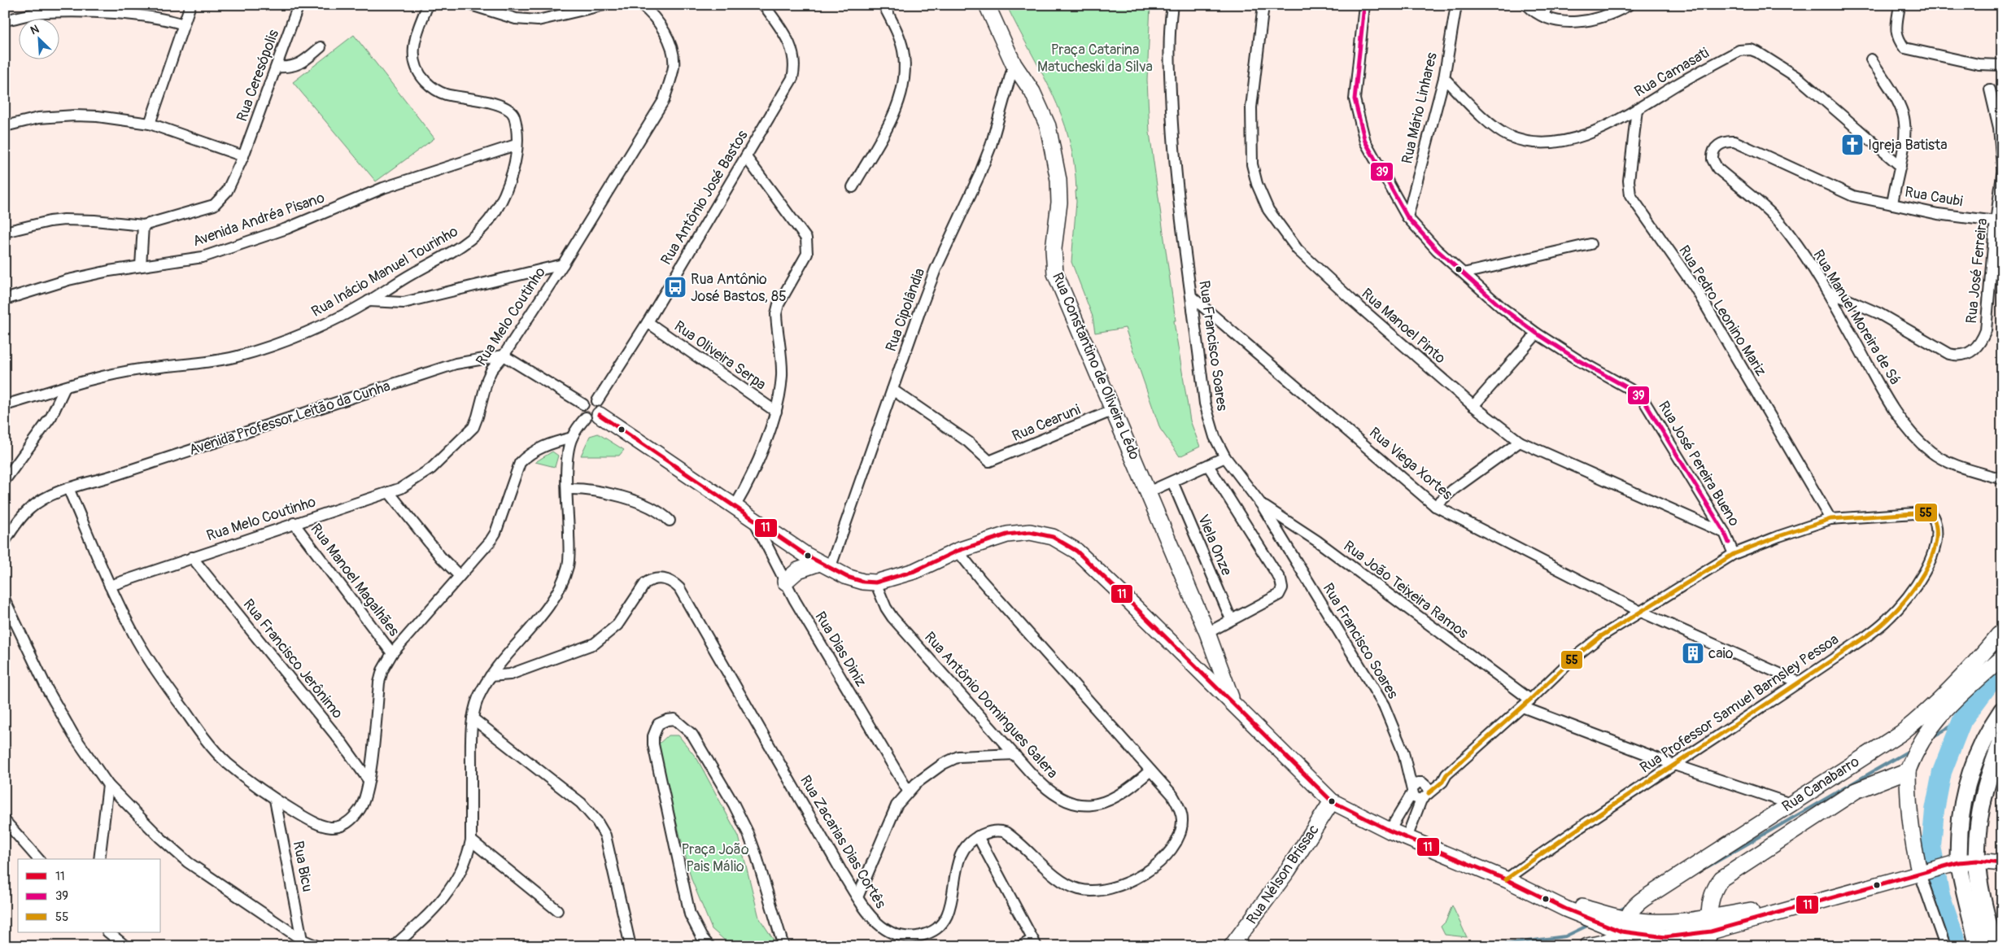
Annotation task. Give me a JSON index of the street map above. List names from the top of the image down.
{
  "streets": {
    "street": [
      "Rua Camasati",
      "Rua Ceresópolis",
      "Rua Mário Linhares",
      "Rua Caubi",
      "Rua Antônio José Bastos",
      "Avenida Andréa Pisano",
      "Rua José Ferreira",
      "Rua Inácio Manuel Tourinho",
      "Rua Cipolândia",
      "Rua Pedro Leonino Mariz",
      "Rua Melo Coutinho",
      "Rua Manuel Moreira de Sá",
      "Rua Manoel Pinto",
      "Rua Francisco Soares",
      "Rua Oliveira Serpa",
      "Rua Constantino de Oliveira Lêdo",
      "Avenida Professor Leitão da Cunha",
      "Rua Cearuni",
      "Rua Viega Xortes",
      "Rua José Pereira Bueno",
      "Viela Onze",
      "Rua Manoel Magalhães",
      "Rua João Teixeira Ramos",
      "Rua Dias Diniz",
      "Rua Francisco Jerônimo",
      "Rua Professor Samuel Barnsley Pessoa",
      "Rua Antônio Domingues Galera",
      "Rua Canabarro",
      "Rua Zacarias Dias Cortês",
      "Rua Bicu",
      "Rua Nélson Brissac"
    ]
  },
  "crossings": [
    ["Rua Camasati", "Rua Mário Linhares"],
    ["Rua Camasati", "Rua Pedro Leonino Mariz"],
    ["Rua Mário Linhares", "Rua José Pereira Bueno"],
    ["Rua Caubi", "Rua José Ferreira"],
    ["Rua Caubi", "Rua Manuel Moreira de Sá"],
    ["Rua Antônio José Bastos", "Rua Oliveira Serpa"],
    ["Avenida Andréa Pisano", "Rua Inácio Manuel Tourinho"],
    ["Rua José Ferreira", "Rua Manuel Moreira de Sá"],
    ["Rua Cipolândia", "Rua Constantino de Oliveira Lêdo"],
    ["Rua Cipolândia", "Rua Cearuni"],
    ["Rua Pedro Leonino Mariz", "Rua Professor Samuel Barnsley Pessoa"],
    ["Rua Melo Coutinho", "Avenida Professor Leitão da Cunha"],
    ["Rua Melo Coutinho", "Rua Manoel Magalhães"],
    ["Rua Melo Coutinho", "Rua Francisco Jerônimo"],
    ["Rua Manoel Pinto", "Rua José Pereira Bueno"],
    ["Rua Francisco Soares", "Rua Viega Xortes"],
    ["Rua Francisco Soares", "Rua João Teixeira Ramos"],
    ["Rua Constantino de Oliveira Lêdo", "Rua Cearuni"],
    ["Rua Viega Xortes", "Rua Professor Samuel Barnsley Pessoa"],
    ["Rua João Teixeira Ramos", "Rua Professor Samuel Barnsley Pessoa"],
    ["Rua João Teixeira Ramos", "Rua Canabarro"],
    ["Rua Antônio Domingues Galera", "Rua Zacarias Dias Cortês"]
  ],
  "parks": ["Praça Catarina Matucheski da Silva", "Praça João Pais Málio"],
  "places": {
    "church": ["Igreja Batista"],
    "bus stop": ["Rua Antônio José Bastos, 85"],
    "building": ["caio"]
  },
  "lines": ["transit line 39", "transit line 11", "transit line 55"],
  "legend": ["11", "39", "55"],
  "north": "top left"
}
